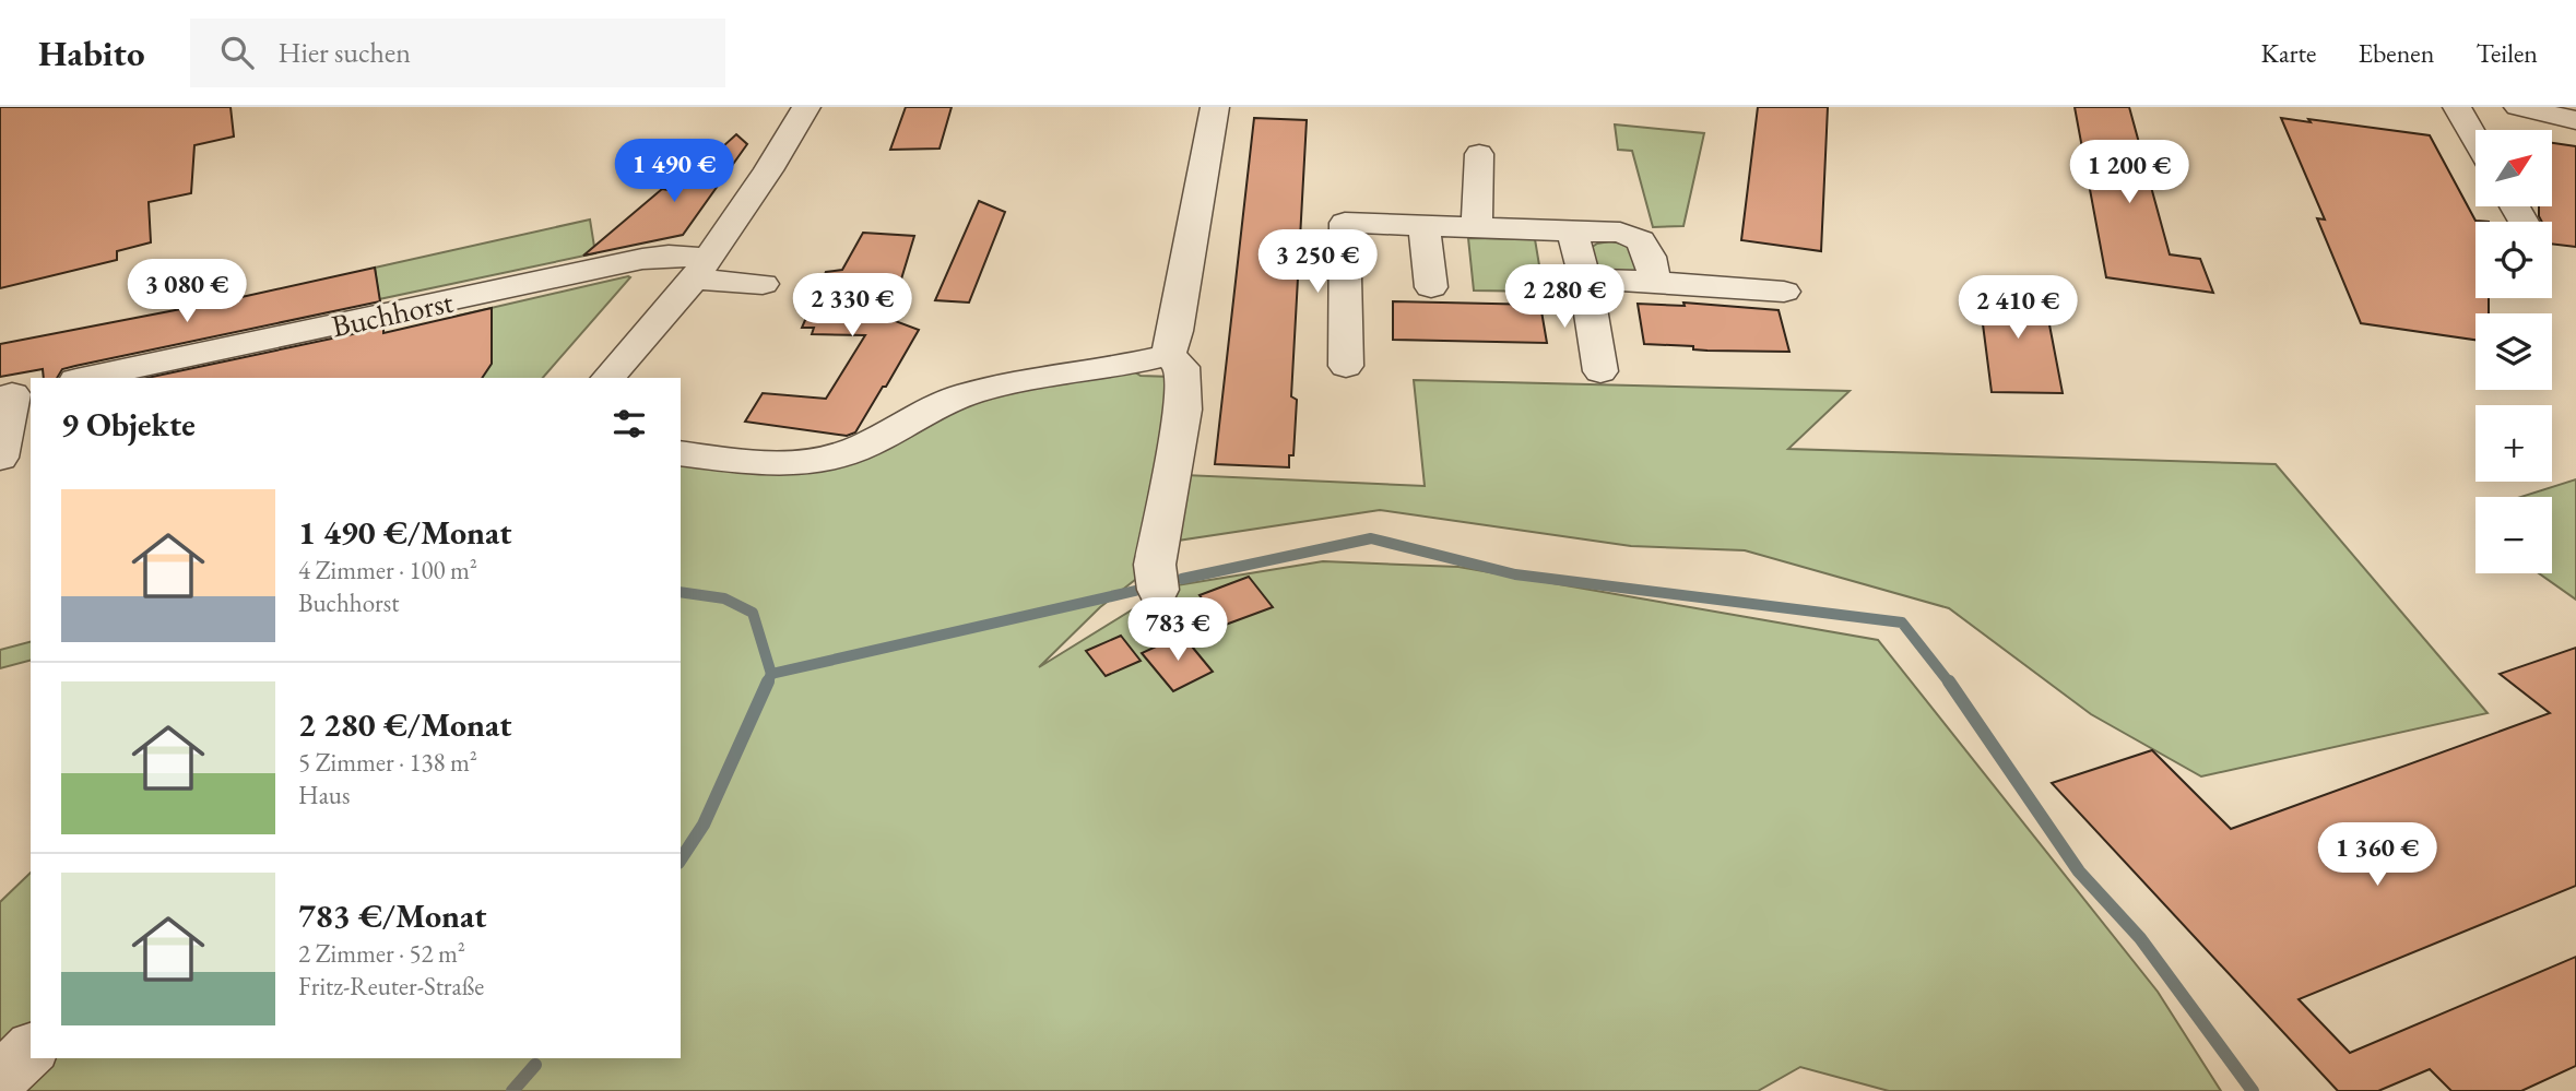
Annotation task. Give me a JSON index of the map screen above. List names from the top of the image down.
{
  "streets": {
    "street": ["Buchhorst"]
  },
  "north": "top right",
  "page": {
    "header": "Habito",
    "search": "Hier suchen",
    "nav": ["Karte", "Ebenen", "Teilen"],
    "map_buttons": ["+", "−"],
    "price": [
      "1 490 €",
      "1 200 €",
      "3 250 €",
      "3 080 €",
      "2 280 €",
      "2 330 €",
      "2 410 €",
      "783 €",
      "1 360 €"
    ],
    "heading": "9 Objekte",
    "list": [
      {
        "name": "1 490 €/Monat",
        "note": "4 Zimmer · 100 m² · Buchhorst"
      },
      {
        "name": "2 280 €/Monat",
        "note": "5 Zimmer · 138 m² · Haus"
      },
      {
        "name": "783 €/Monat",
        "note": "2 Zimmer · 52 m² · Fritz-Reuter-Straße"
      }
    ]
  }
}
